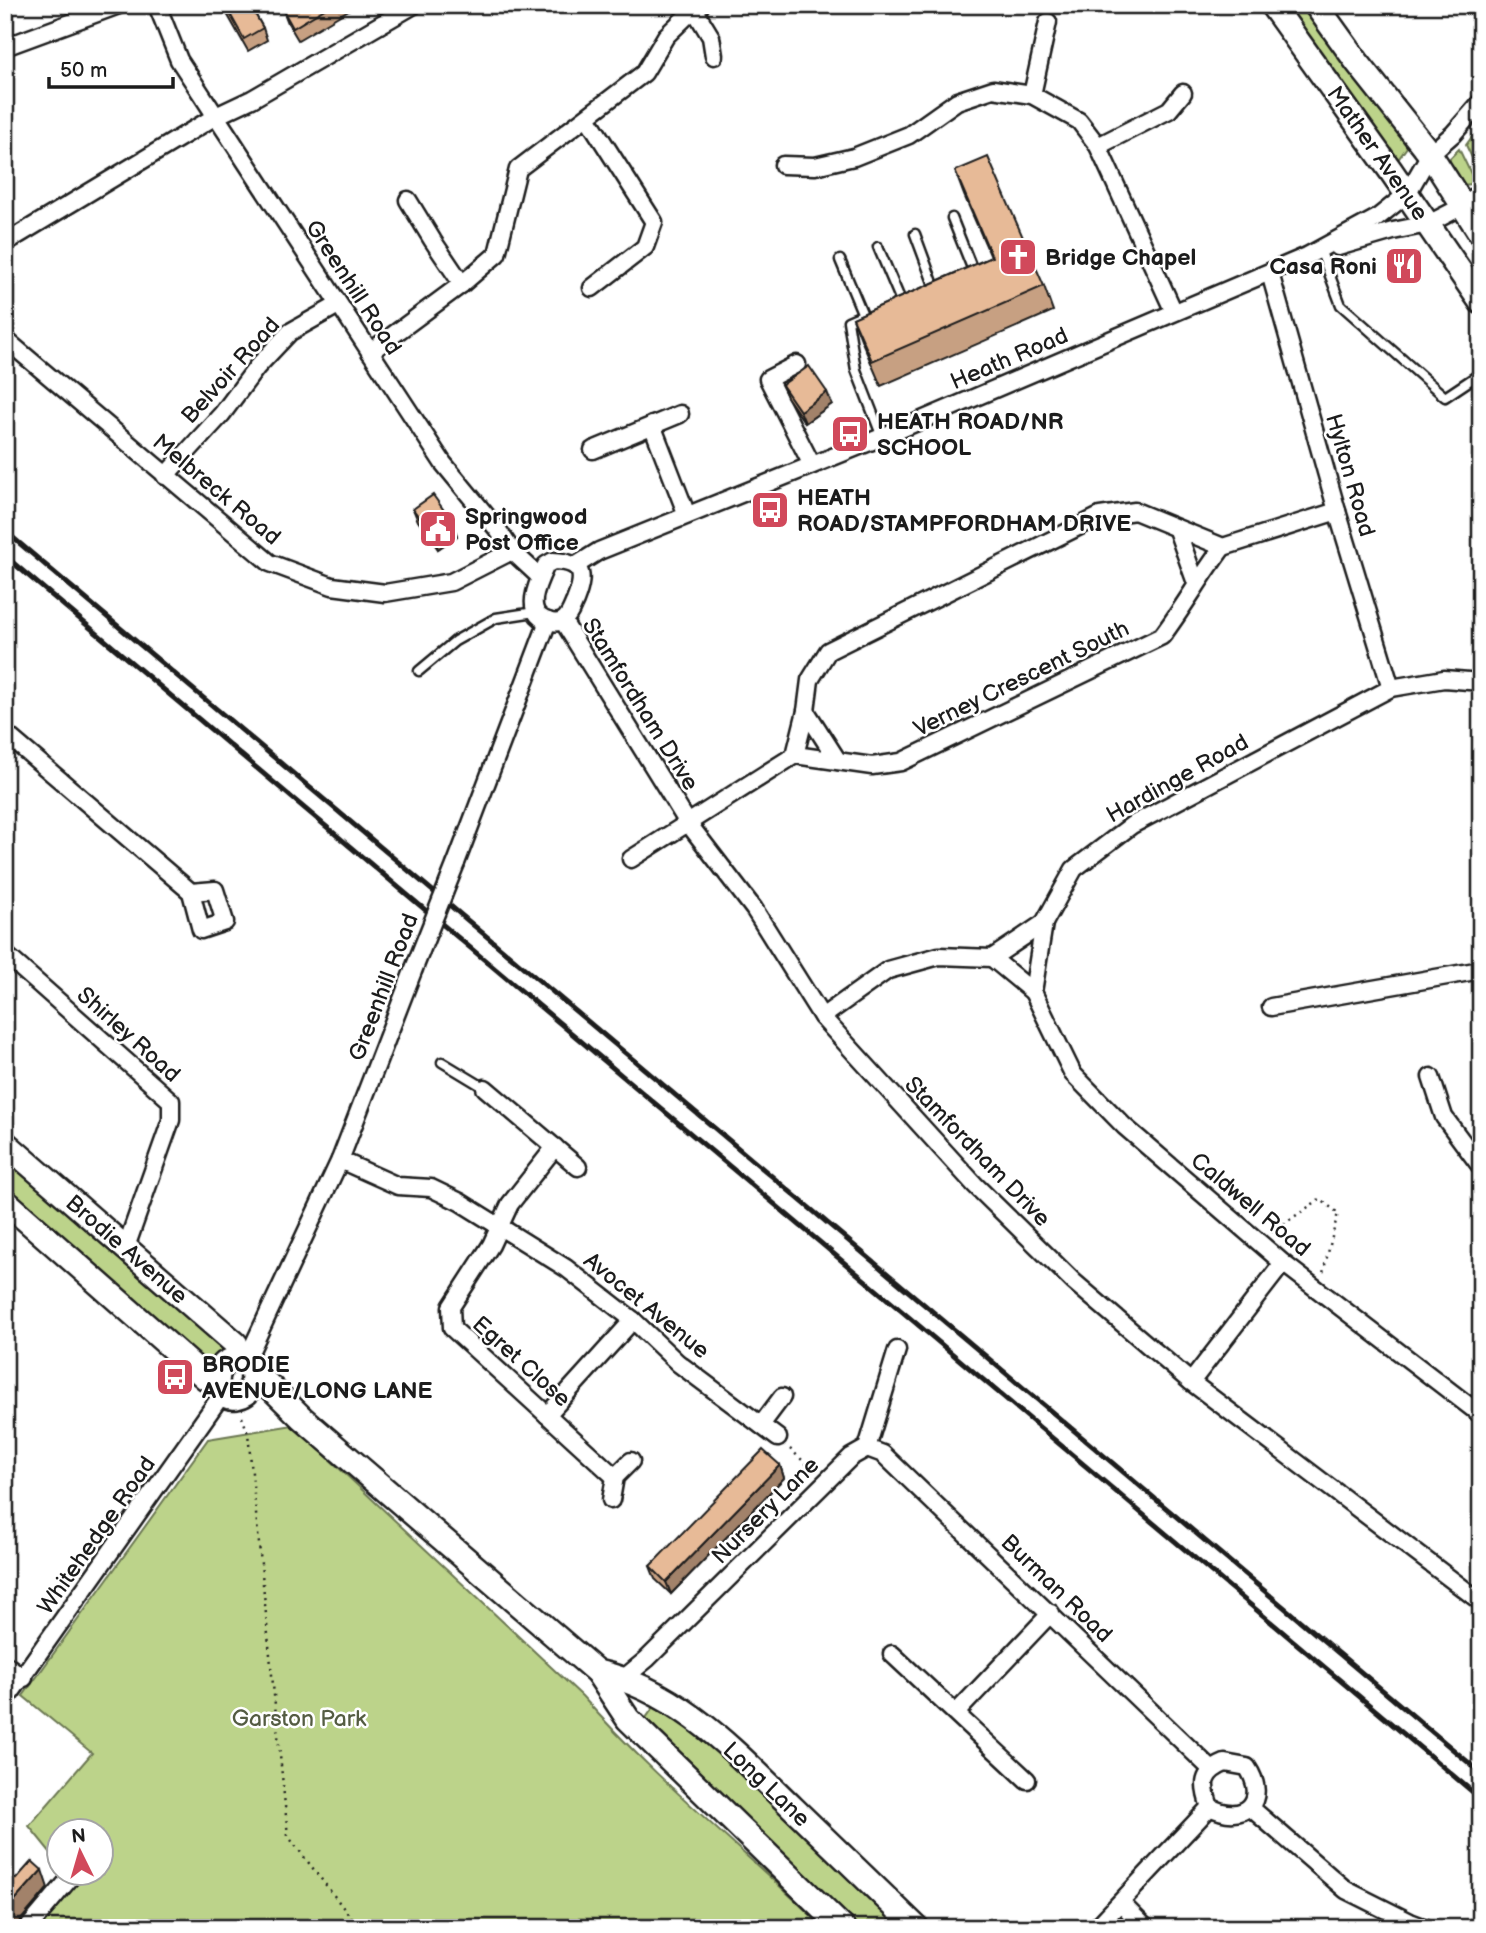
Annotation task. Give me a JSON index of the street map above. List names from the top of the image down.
{
  "streets": {
    "street": [
      "Mather Avenue",
      "Greenhill Road",
      "Heath Road",
      "Belvoir Road",
      "Hylton Road",
      "Melbreck Road",
      "Verney Crescent South",
      "Stamfordham Drive",
      "Hardinge Road",
      "Shirley Road",
      "Caldwell Road",
      "Brodie Avenue",
      "Avocet Avenue",
      "Egret Close",
      "Nursery Lane",
      "Whitehedge Road",
      "Burman Road",
      "Long Lane"
    ]
  },
  "crossings": [
    ["Mather Avenue", "Heath Road"],
    ["Greenhill Road", "Heath Road"],
    ["Greenhill Road", "Belvoir Road"],
    ["Greenhill Road", "Melbreck Road"],
    ["Greenhill Road", "Stamfordham Drive"],
    ["Greenhill Road", "Brodie Avenue"],
    ["Greenhill Road", "Avocet Avenue"],
    ["Greenhill Road", "Whitehedge Road"],
    ["Greenhill Road", "Long Lane"],
    ["Heath Road", "Hylton Road"],
    ["Heath Road", "Stamfordham Drive"],
    ["Belvoir Road", "Melbreck Road"],
    ["Hylton Road", "Hardinge Road"],
    ["Hardinge Road", "Caldwell Road"],
    ["Shirley Road", "Brodie Avenue"],
    ["Brodie Avenue", "Whitehedge Road"],
    ["Brodie Avenue", "Long Lane"],
    ["Avocet Avenue", "Egret Close"],
    ["Nursery Lane", "Burman Road"],
    ["Nursery Lane", "Long Lane"],
    ["Whitehedge Road", "Long Lane"]
  ],
  "parks": ["Garston Park"],
  "places": {
    "church": ["Bridge Chapel"],
    "restaurant": ["Casa Roni"],
    "bus stop": ["HEATH ROAD/NR SCHOOL", "HEATH ROAD/STAMPFORDHAM DRIVE", "BRODIE AVENUE/LONG LANE"],
    "public building": ["Springwood Post Office"]
  },
  "scale_bar": "50 m",
  "north": "top"
}
